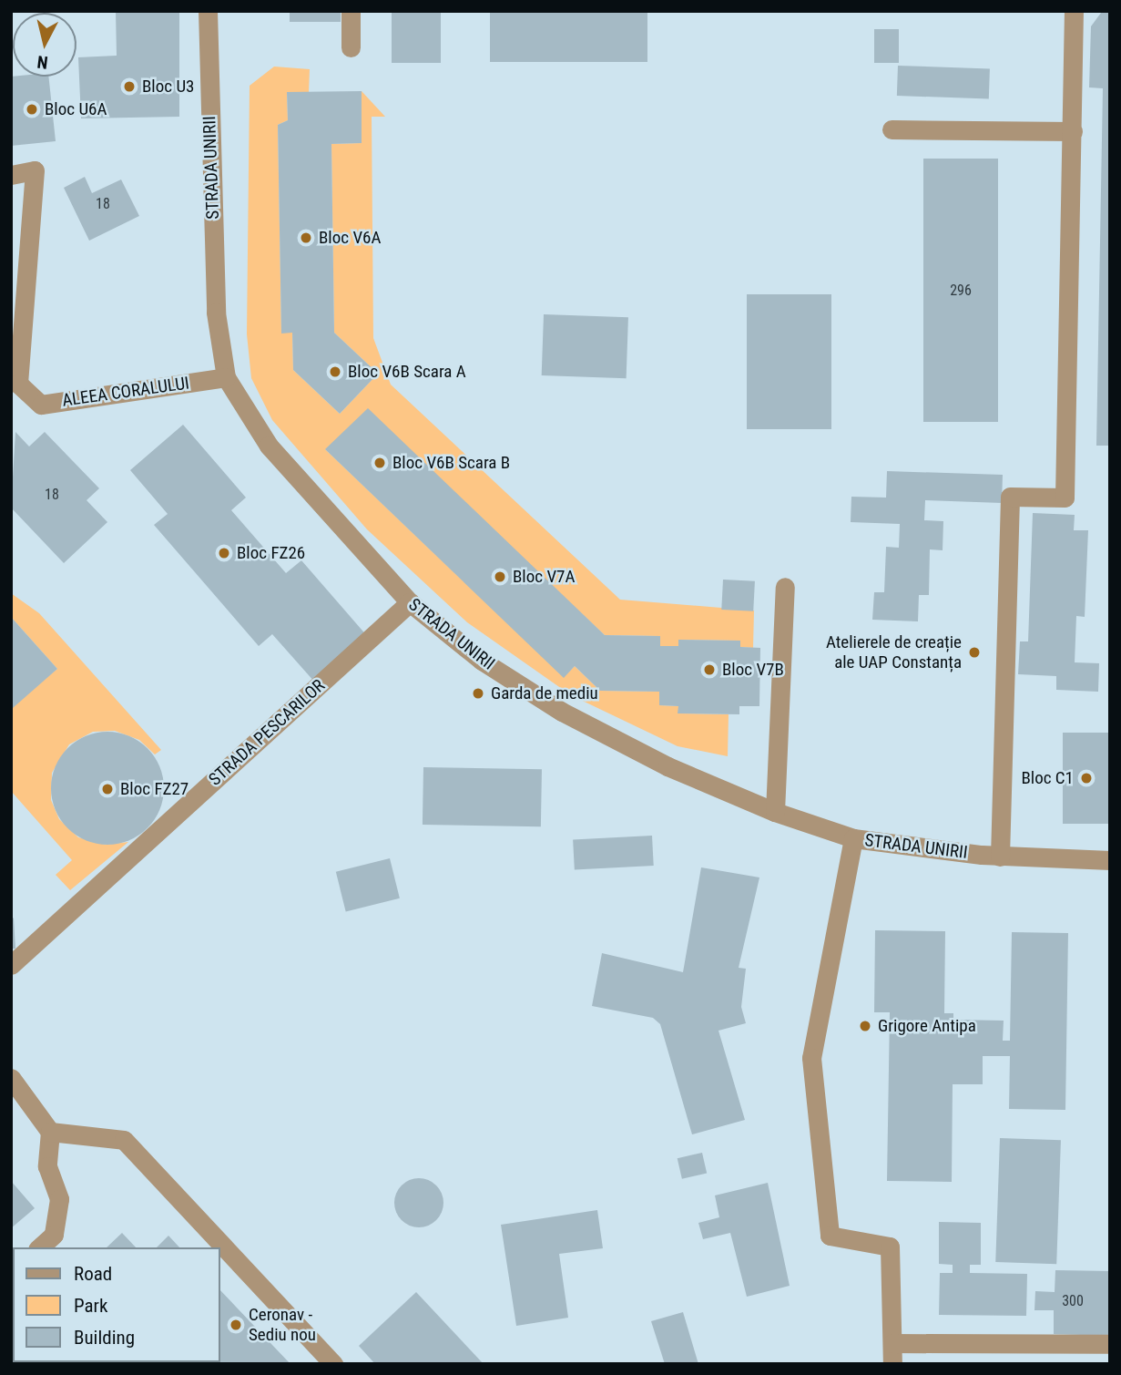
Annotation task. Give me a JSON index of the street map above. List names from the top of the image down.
{
  "streets": {
    "street": ["STRADA UNIRII", "ALEEA CORALULUI", "STRADA PESCARILOR"]
  },
  "crossings": [
    ["STRADA UNIRII", "ALEEA CORALULUI"],
    ["STRADA UNIRII", "STRADA PESCARILOR"]
  ],
  "places": [
    "Bloc U3",
    "Bloc U6A",
    "Bloc V6A",
    "Bloc V6B Scara A",
    "Bloc V6B Scara B",
    "Bloc FZ26",
    "Bloc V7A",
    "Atelierele de creație ale UAP Constanța",
    "Bloc V7B",
    "Garda de mediu",
    "Bloc C1",
    "Bloc FZ27",
    "Grigore Antipa",
    "Ceronav - Sediu nou"
  ],
  "house_numbers": [
    "18",
    "296",
    "18",
    "300"
  ],
  "legend": ["Road", "Park", "Building"],
  "north": "bottom"
}
